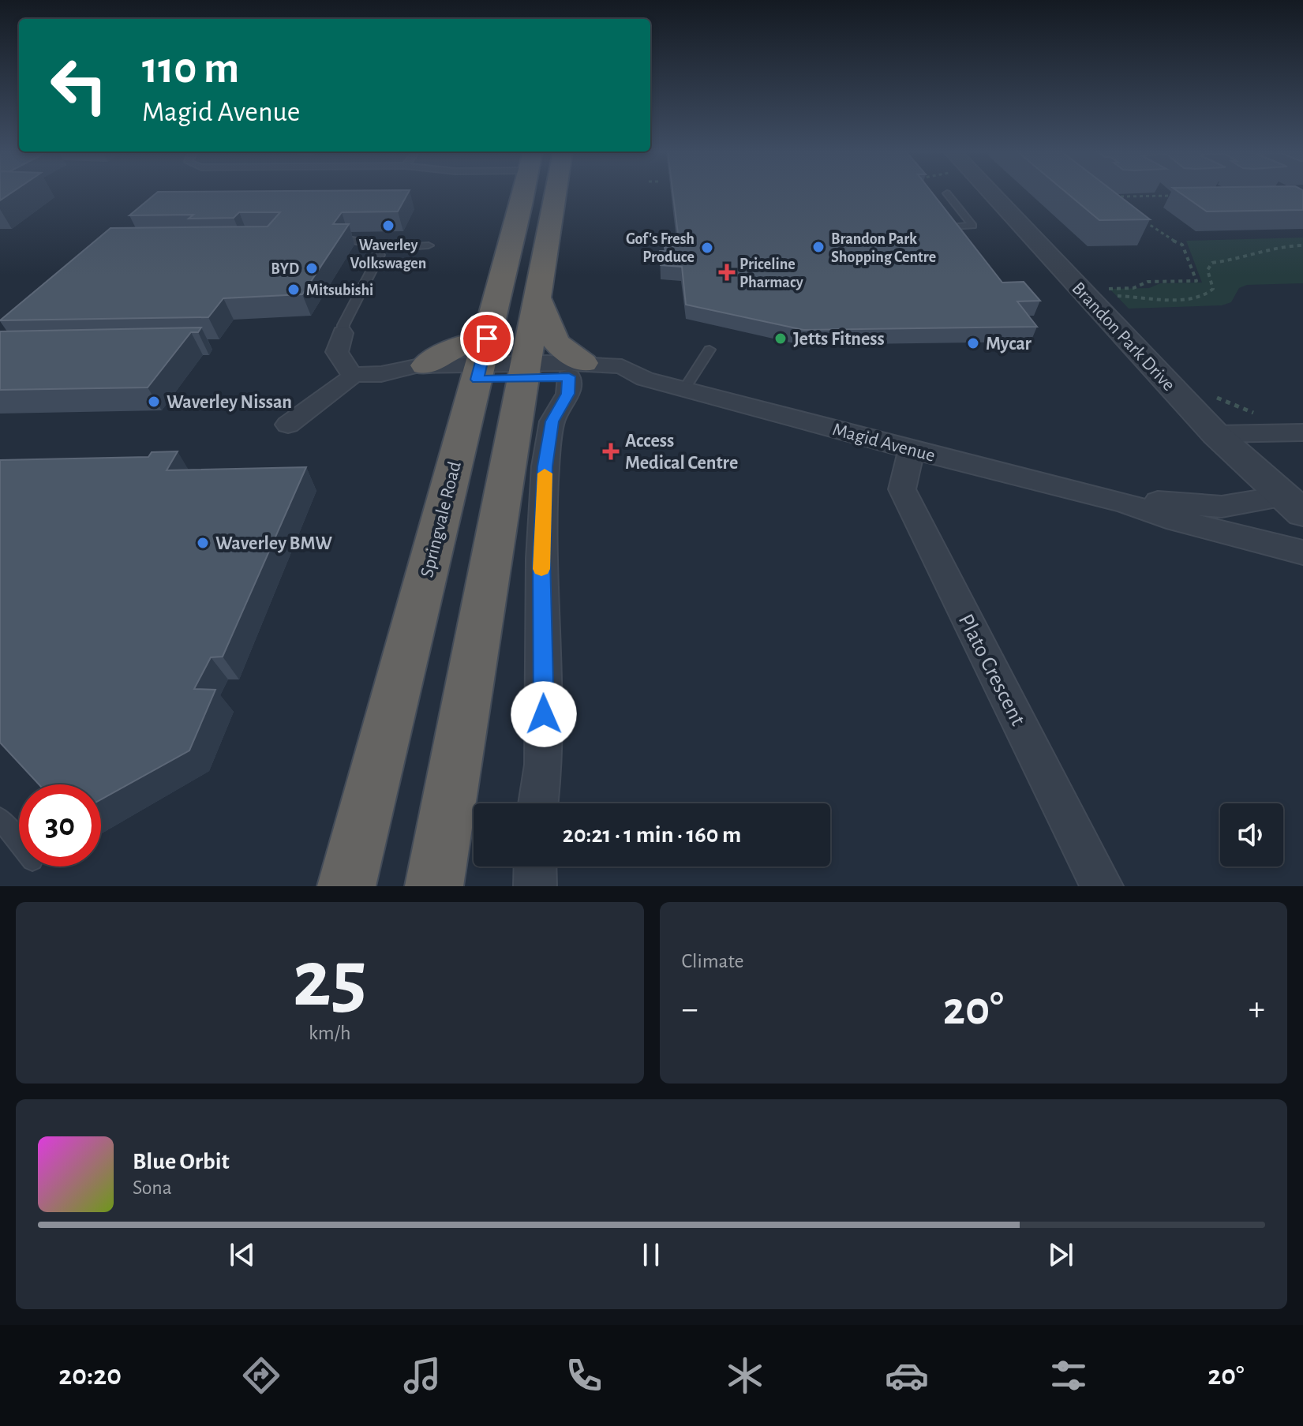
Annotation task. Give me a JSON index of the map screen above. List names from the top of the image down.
{
  "streets": {
    "highway": ["Springvale Road"],
    "street": ["Brandon Park Drive", "Magid Avenue", "Plato Crescent"]
  },
  "crossings": [
    ["Brandon Park Drive", "Magid Avenue"],
    ["Magid Avenue", "Springvale Road"],
    ["Magid Avenue", "Plato Crescent"]
  ],
  "places": {
    "other": [
      "Waverley Volkswagen",
      "Brandon Park Shopping Centre",
      "Gof's Fresh Produce",
      "BYD",
      "Mitsubishi",
      "Jetts Fitness",
      "Mycar",
      "Waverley Nissan",
      "Waverley BMW"
    ],
    "health": ["Priceline Pharmacy", "Access Medical Centre"]
  },
  "page": {
    "turn": ["110 m", "Magid Avenue"],
    "limit": "30",
    "trip": "20:21 · 1 min · 160 m",
    "tile": [
      ["25", "km/h"],
      "Climate"
    ],
    "heat": ["−", "20°", "+"],
    "song": ["Blue Orbit", "Sona"],
    "tabs": ["20:20", "20°"]
  }
}
